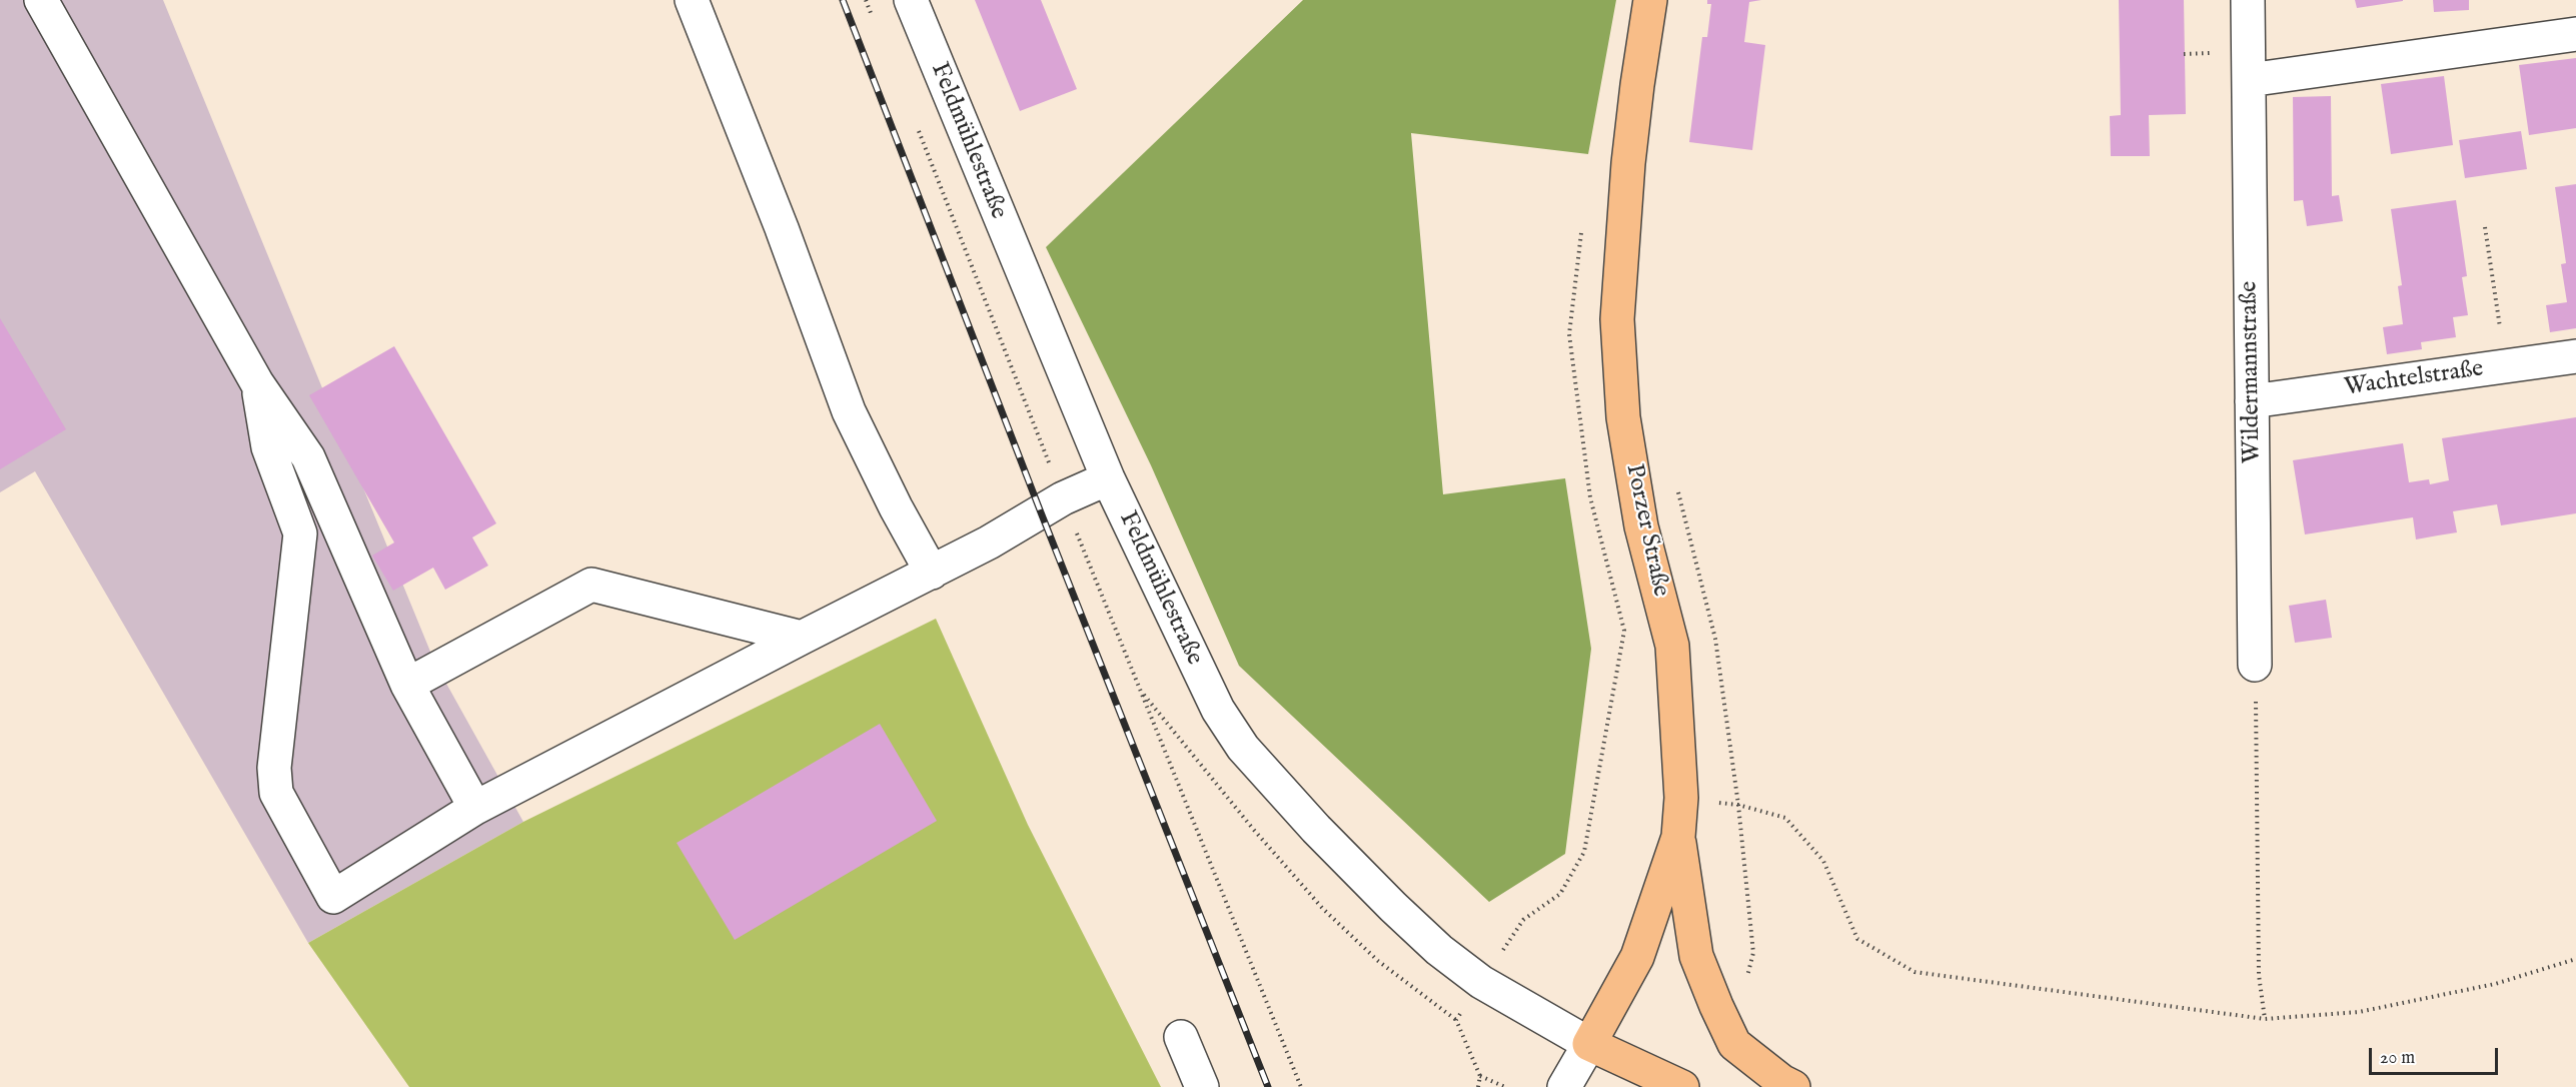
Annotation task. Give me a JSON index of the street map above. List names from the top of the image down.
{
  "streets": {
    "main road": ["Porzer Straße"],
    "street": ["Feldmühlestraße", "Wildermannstraße", "Wachtelstraße"]
  },
  "crossings": [
    ["Feldmühlestraße", "Porzer Straße"],
    ["Wildermannstraße", "Wachtelstraße"]
  ],
  "scale_bar": "20 m"
}
